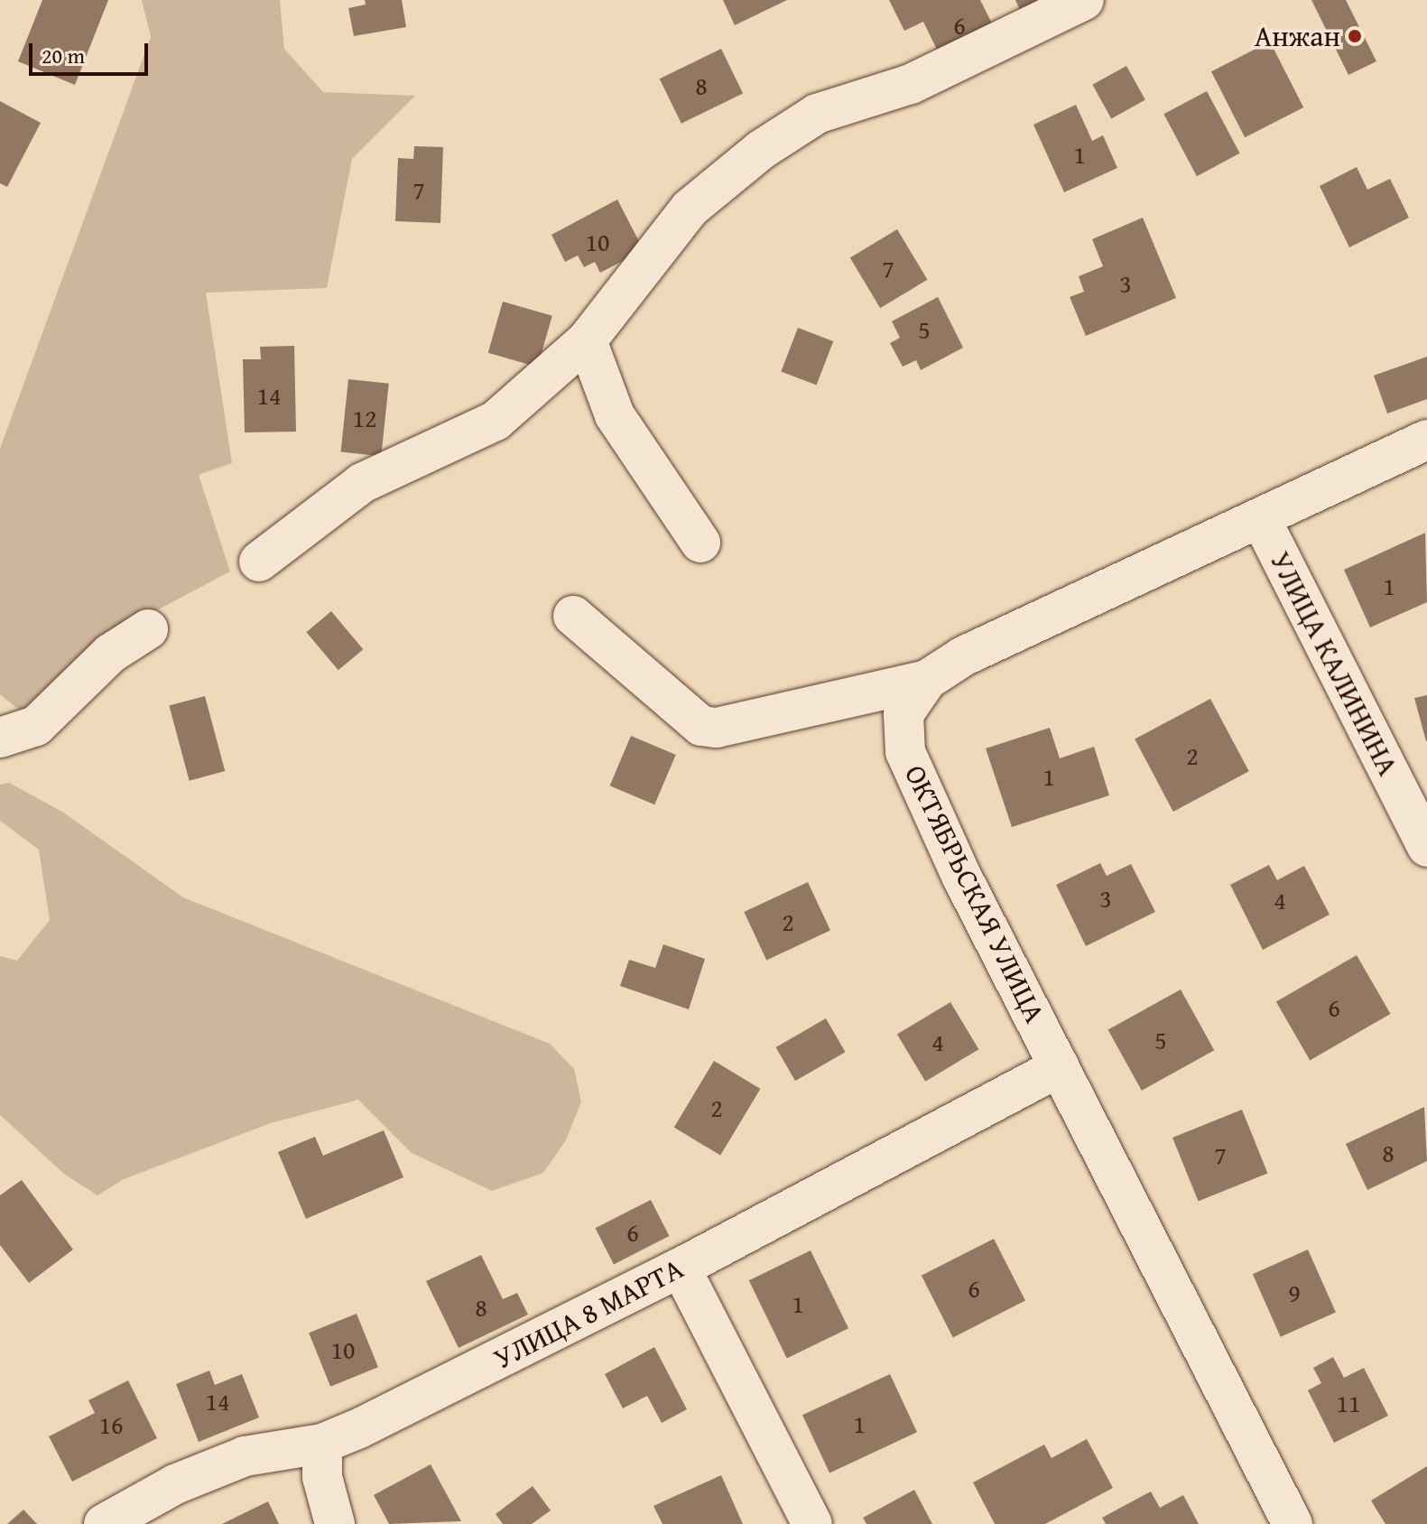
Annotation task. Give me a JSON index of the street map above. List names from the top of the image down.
{
  "streets": {
    "street": ["УЛИЦА КАЛИНИНА", "ОКТЯБРЬСКАЯ УЛИЦА", "УЛИЦА 8 МАРТА"]
  },
  "crossings": [
    ["УЛИЦА КАЛИНИНА", "ОКТЯБРЬСКАЯ УЛИЦА"],
    ["ОКТЯБРЬСКАЯ УЛИЦА", "УЛИЦА 8 МАРТА"]
  ],
  "places": ["Анжан"],
  "house_numbers": [
    "6",
    "8",
    "1",
    "7",
    "10",
    "7",
    "3",
    "5",
    "14",
    "12",
    "1",
    "2",
    "1",
    "3",
    "4",
    "2",
    "6",
    "5",
    "4",
    "2",
    "8",
    "7",
    "6",
    "6",
    "9",
    "1",
    "8",
    "10",
    "14",
    "11",
    "1",
    "16"
  ],
  "scale_bar": "20 m"
}
